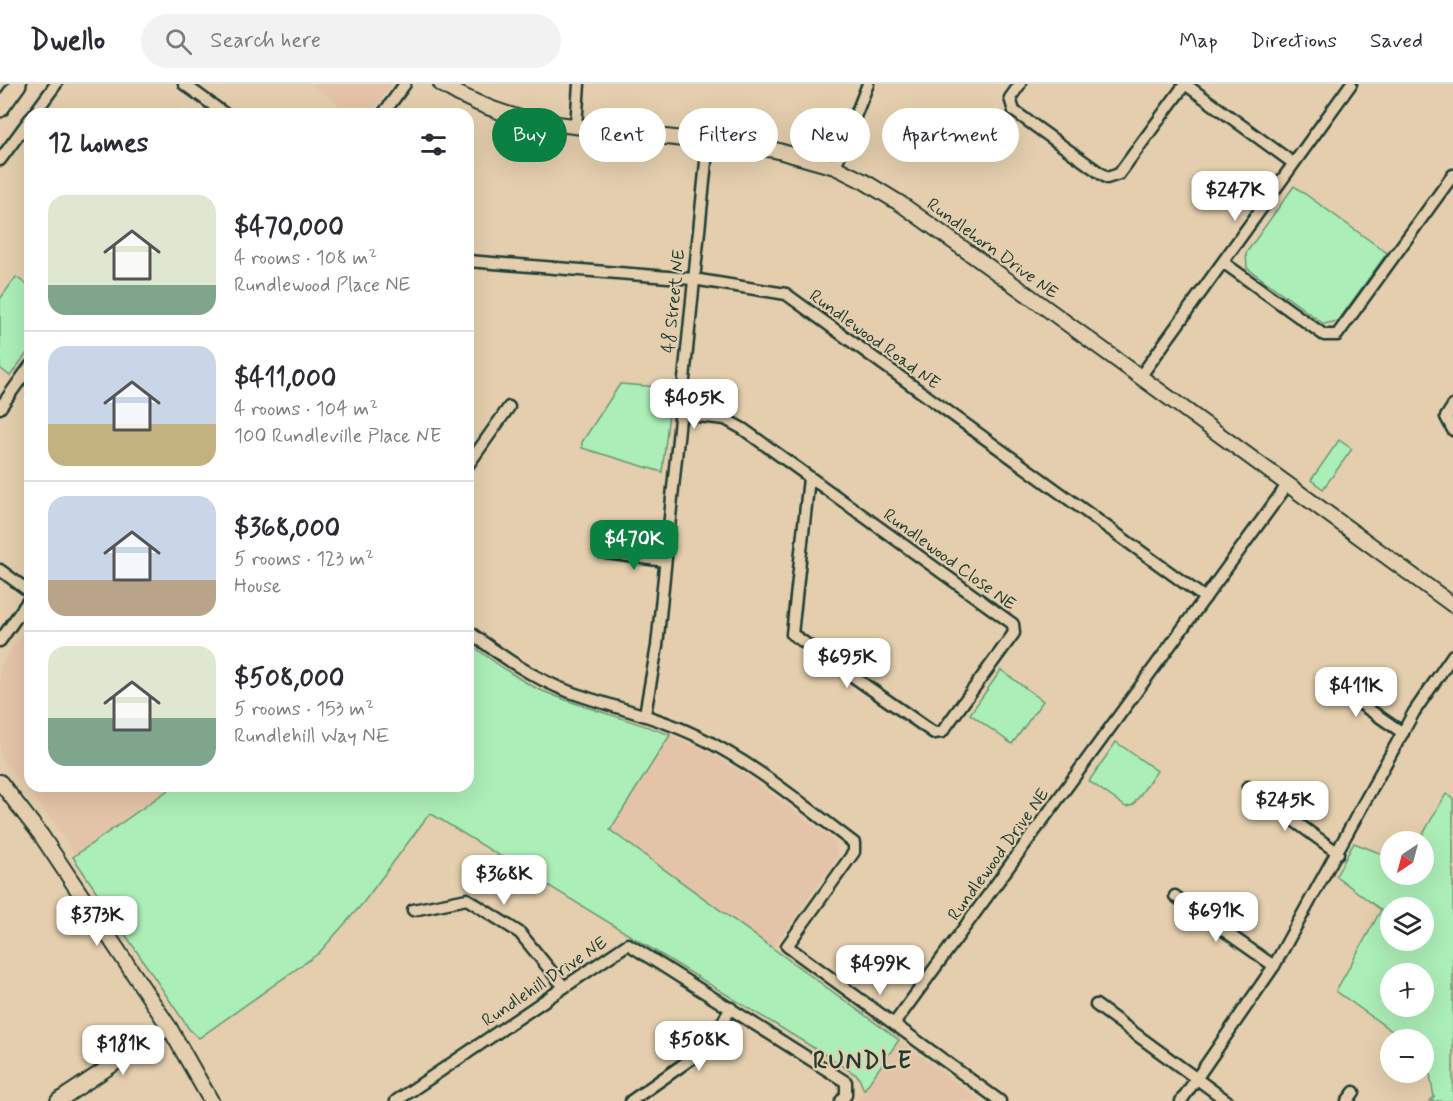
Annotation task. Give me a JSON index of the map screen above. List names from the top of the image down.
{
  "streets": {
    "street": [
      "Rundlehorn Drive NE",
      "48 Street NE",
      "Rundlewood Road NE",
      "Rundlewood Close NE",
      "Rundlewood Drive NE",
      "Rundlehill Drive NE"
    ]
  },
  "crossings": [
    ["Rundlehorn Drive NE", "Rundlewood Drive NE"],
    ["48 Street NE", "Rundlewood Road NE"],
    ["48 Street NE", "Rundlewood Close NE"],
    ["Rundlewood Road NE", "Rundlewood Drive NE"]
  ],
  "districts": ["RUNDLE"],
  "north": "bottom left",
  "page": {
    "header": "Dwello",
    "search": "Search here",
    "nav": ["Map", "Directions", "Saved"],
    "chip": [
      "Buy",
      "Rent",
      "Filters",
      "New",
      "Apartment"
    ],
    "heading": "12 homes",
    "price": [
      "$247K",
      "$405K",
      "$470K",
      "$695K",
      "$411K",
      "$245K",
      "$368K",
      "$691K",
      "$373K",
      "$499K",
      "$508K",
      "$181K"
    ],
    "list": [
      {
        "name": "$470,000",
        "note": "4 rooms · 108 m² · Rundlewood Place NE"
      },
      {
        "name": "$411,000",
        "note": "4 rooms · 104 m² · 100 Rundleville Place NE"
      },
      {
        "name": "$368,000",
        "note": "5 rooms · 123 m² · House"
      },
      {
        "name": "$508,000",
        "note": "5 rooms · 153 m² · Rundlehill Way NE"
      }
    ],
    "map_buttons": ["+", "−"]
  }
}
